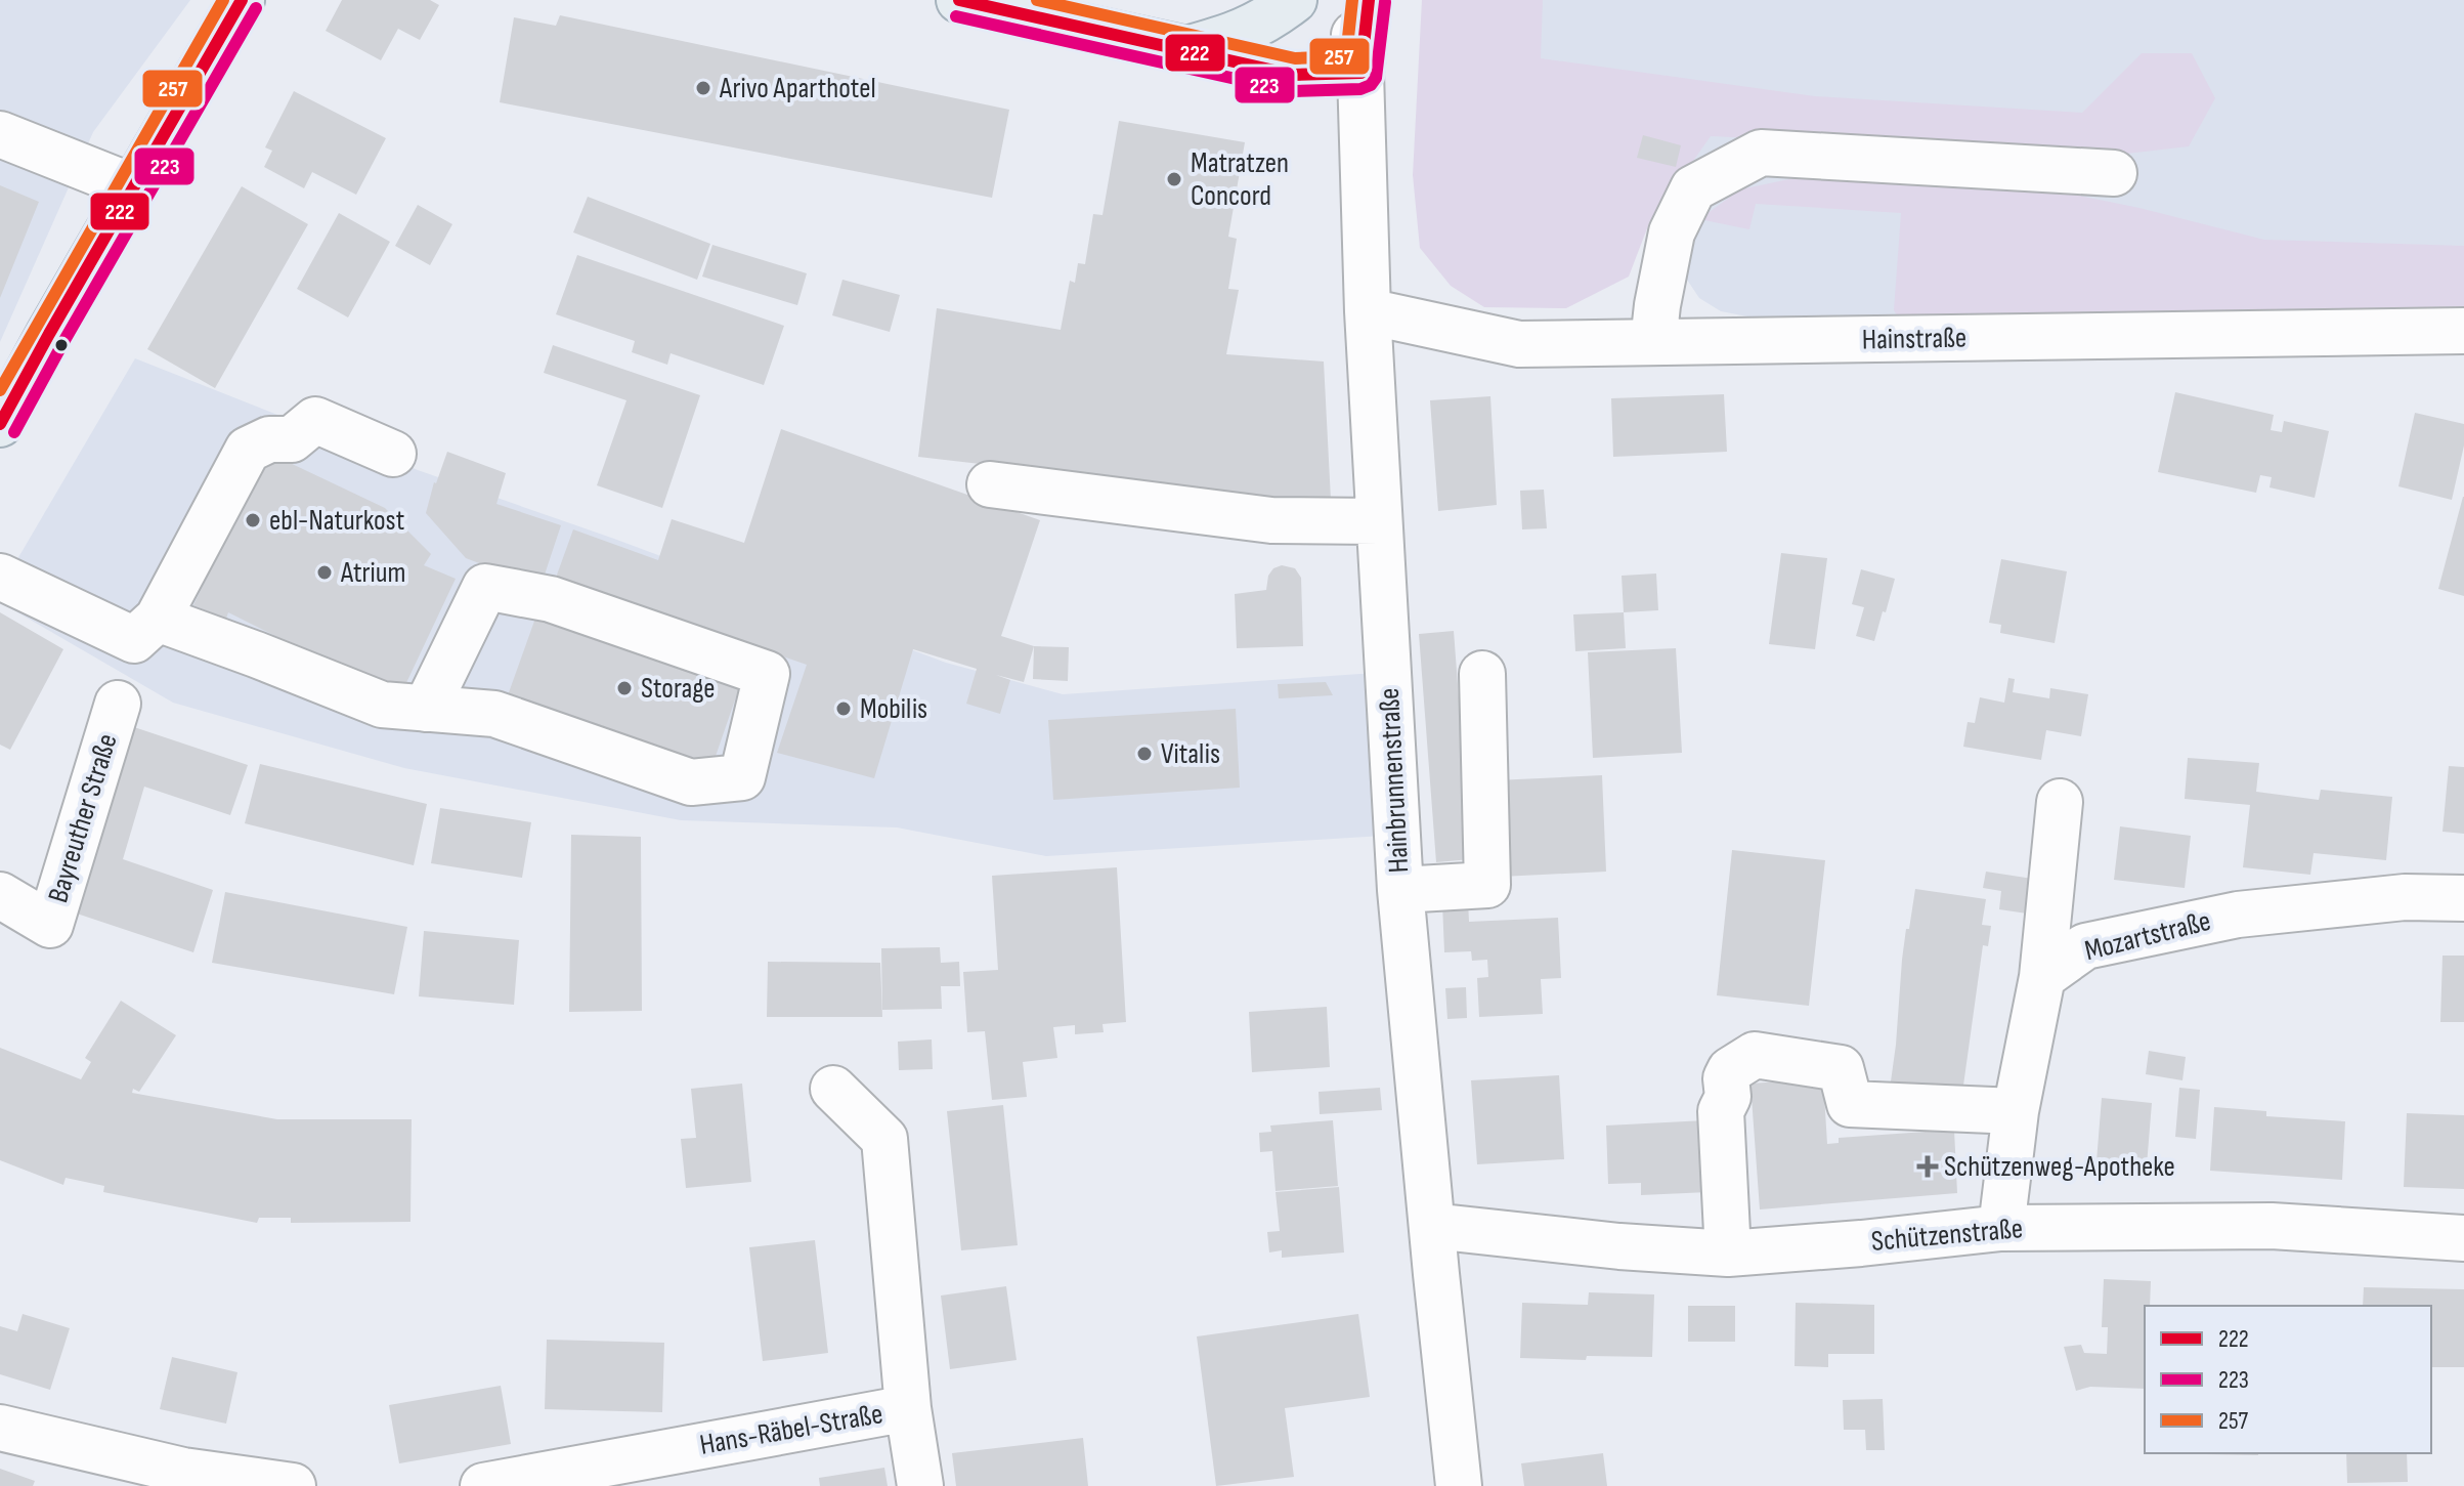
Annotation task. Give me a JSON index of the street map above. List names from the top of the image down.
{
  "streets": {
    "street": [
      "Hainstraße",
      "Hainbrunnenstraße",
      "Bayreuther Straße",
      "Mozartstraße",
      "Schützenstraße",
      "Hans-Räbel-Straße"
    ]
  },
  "crossings": [
    ["Hainstraße", "Hainbrunnenstraße"],
    ["Hainbrunnenstraße", "Schützenstraße"]
  ],
  "places": {
    "other": [
      "Arivo Aparthotel",
      "Matratzen Concord",
      "ebl-Naturkost",
      "Atrium",
      "Storage",
      "Mobilis",
      "Vitalis"
    ],
    "health": ["Schützenweg-Apotheke"]
  },
  "lines": ["transit line 222", "transit line 257", "transit line 223"],
  "legend": ["222", "223", "257"]
}
